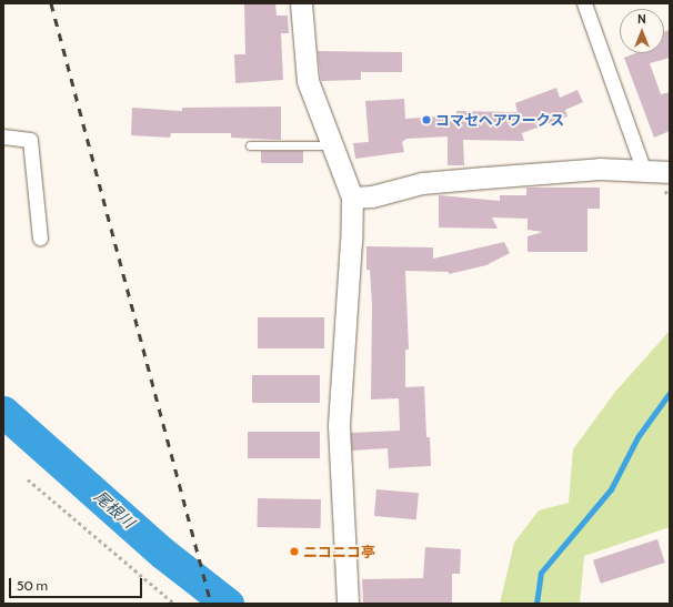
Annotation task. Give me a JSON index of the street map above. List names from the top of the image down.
{
  "water": ["尾根川"],
  "places": ["コマセヘアワークス", "ニコニコ亭"],
  "scale_bar": "50 m",
  "north": "top"
}
